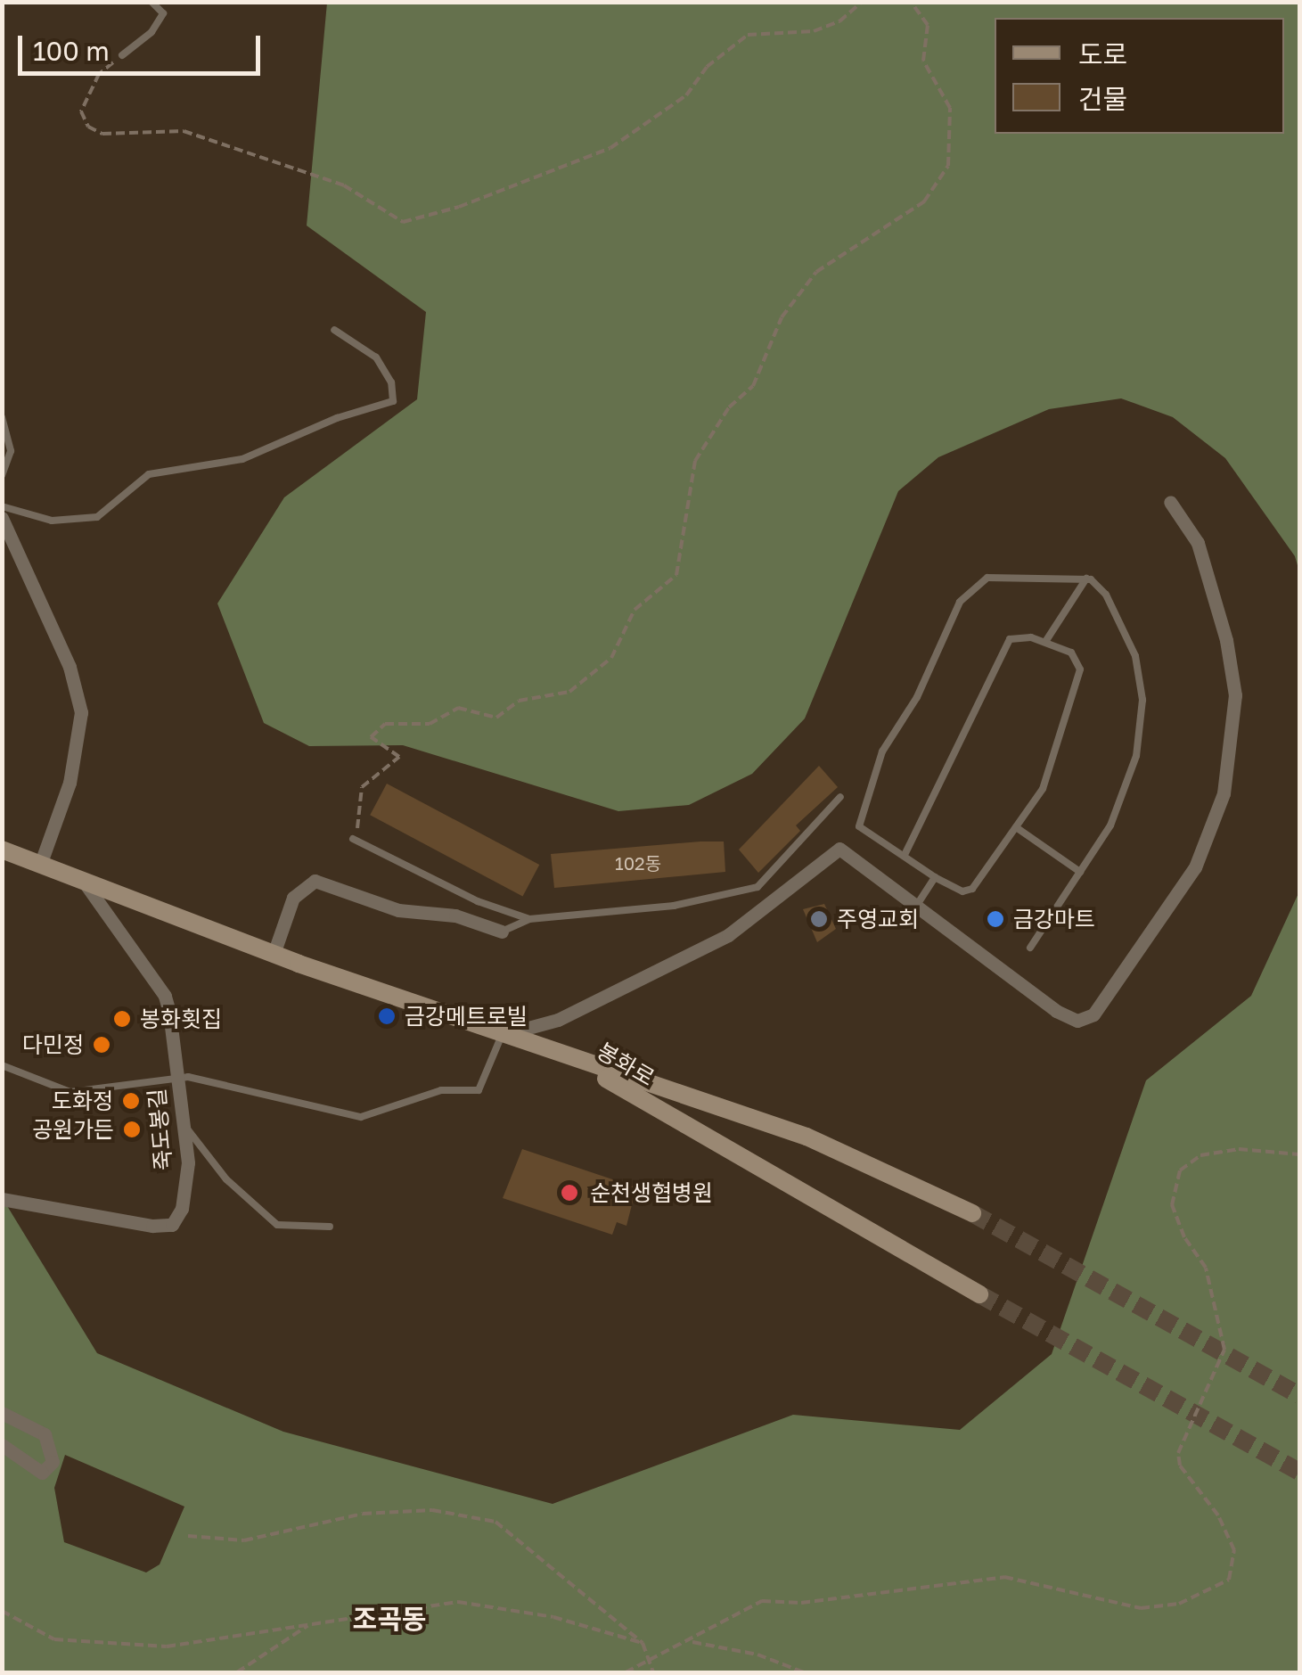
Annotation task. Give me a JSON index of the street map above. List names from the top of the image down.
{
  "streets": {
    "main road": ["봉화로"],
    "street": ["죽도봉길"]
  },
  "districts": ["조곡동"],
  "places": [
    "주영교회",
    "금강마트",
    "금강메트로빌",
    "봉화횟집",
    "다민정",
    "도화정",
    "공원가든",
    "순천생협병원"
  ],
  "house_numbers": ["102동"],
  "legend": ["도로", "건물"],
  "scale_bar": "100 m"
}
